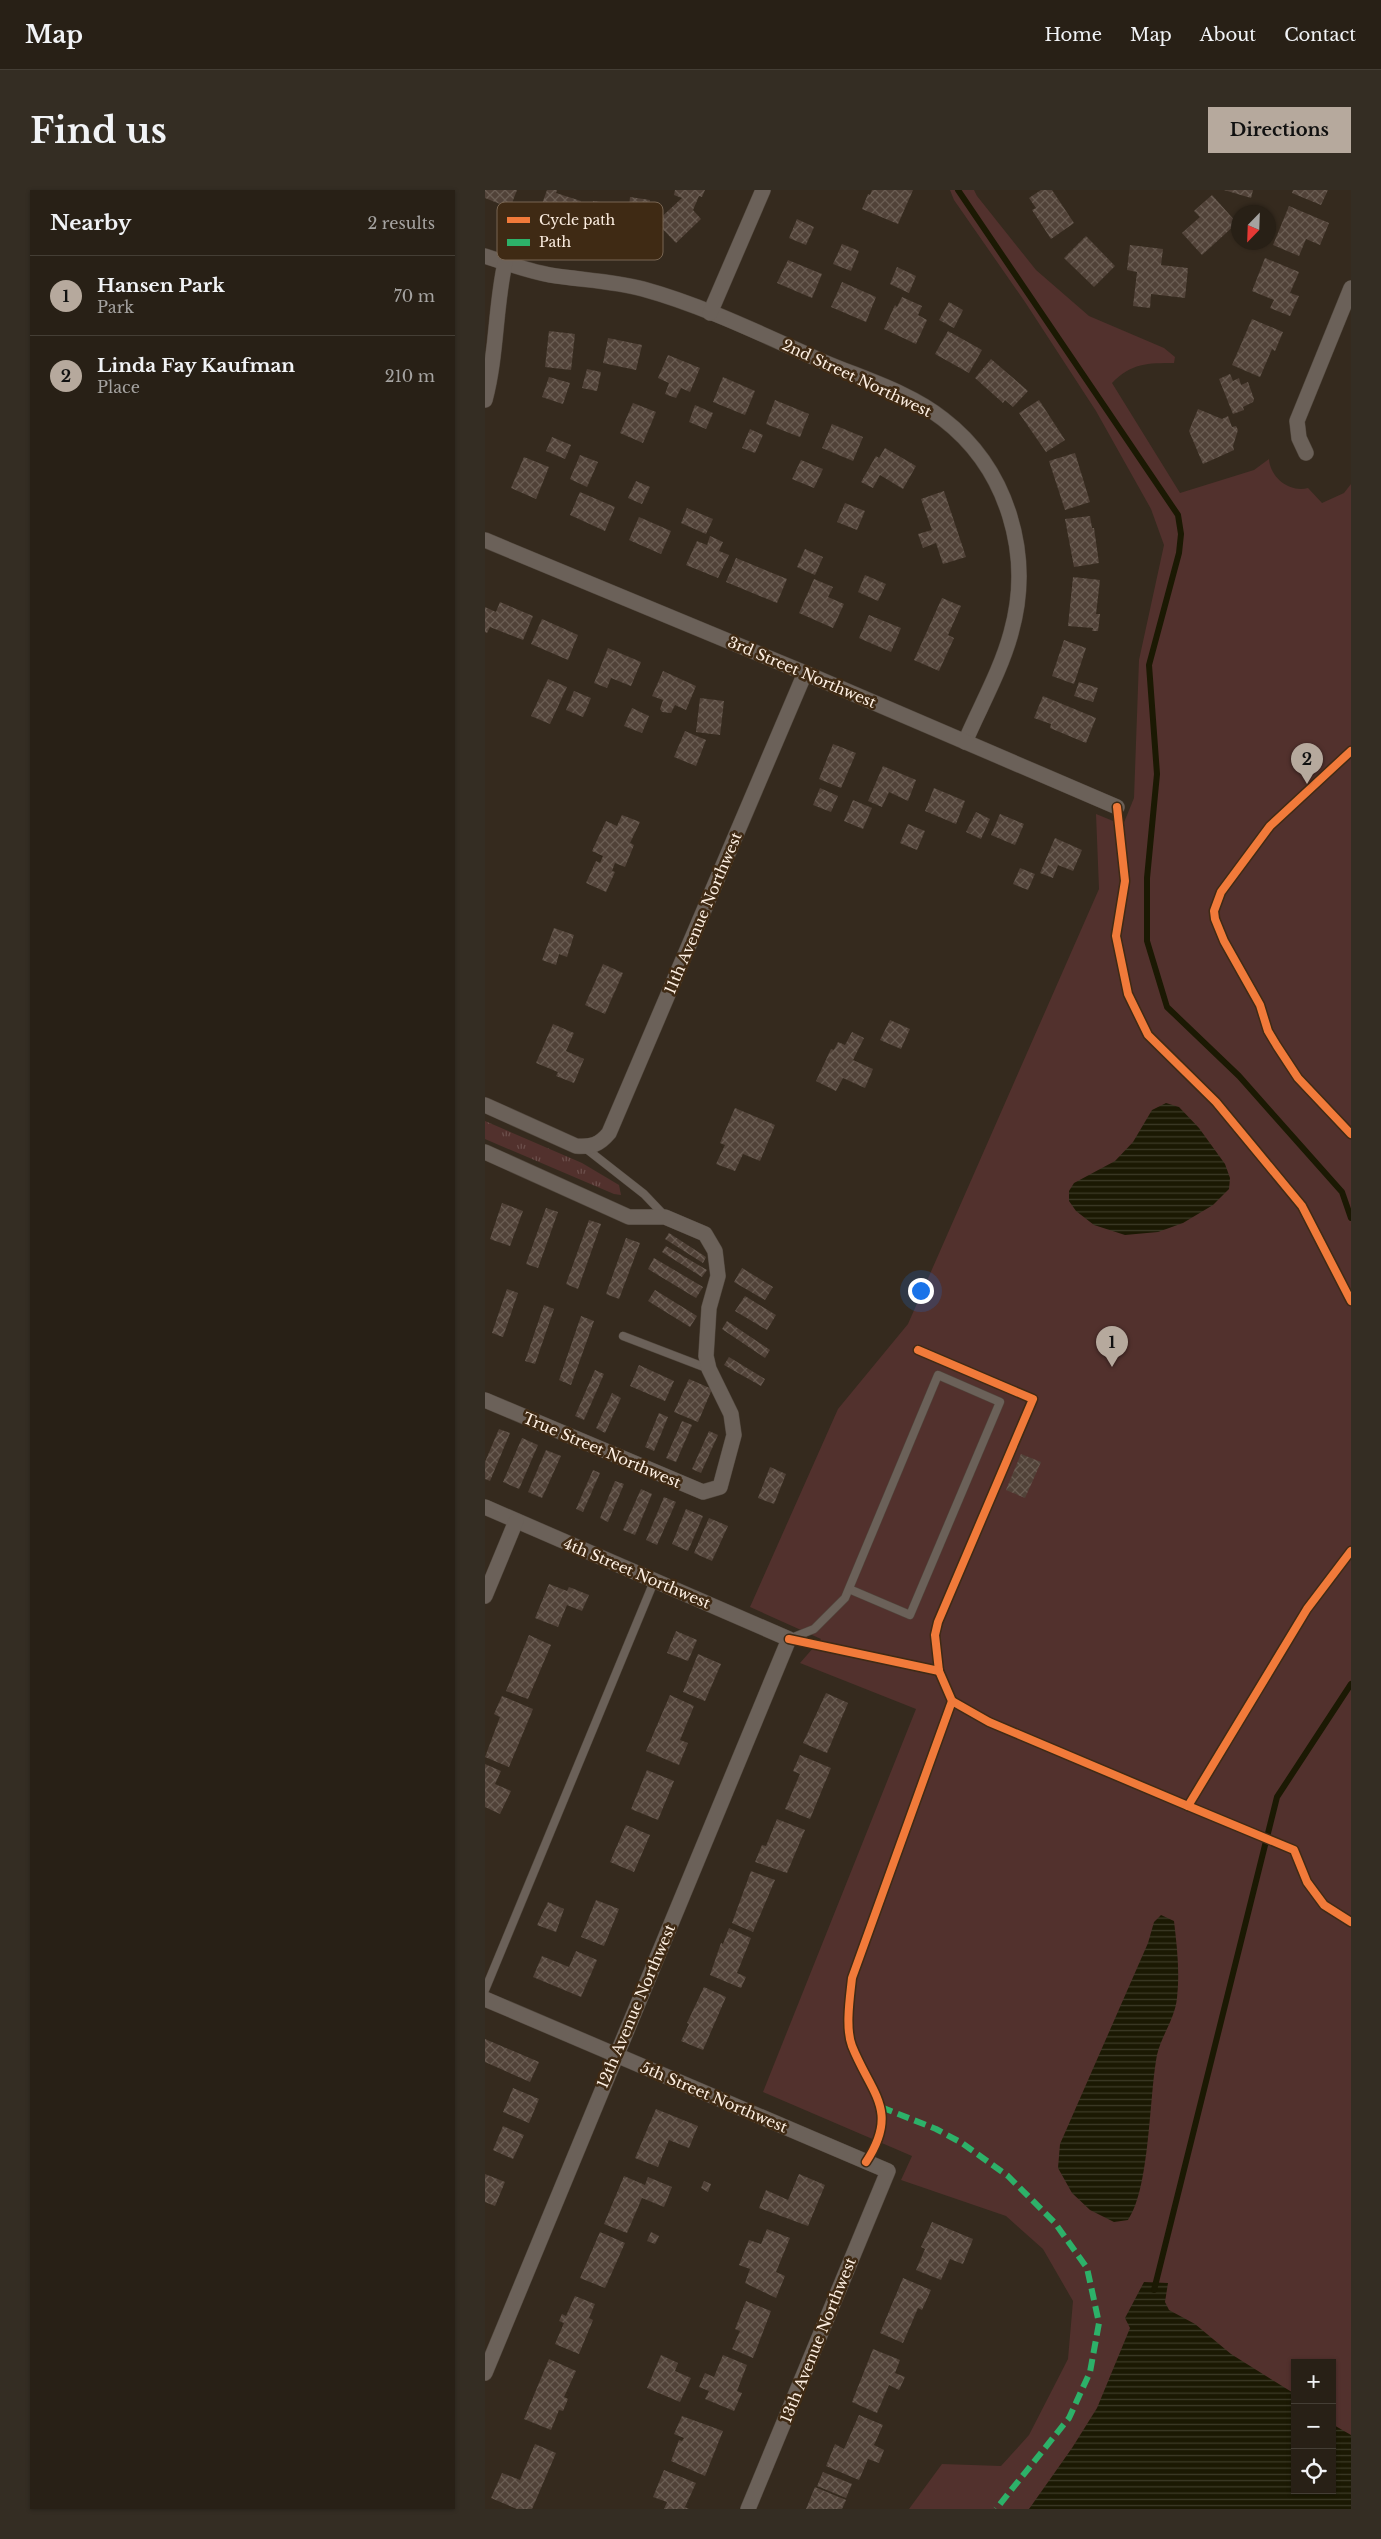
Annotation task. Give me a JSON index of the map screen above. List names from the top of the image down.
{
  "streets": {
    "street": [
      "2nd Street Northwest",
      "3rd Street Northwest",
      "11th Avenue Northwest",
      "True Street Northwest",
      "4th Street Northwest",
      "12th Avenue Northwest",
      "5th Street Northwest",
      "13th Avenue Northwest"
    ]
  },
  "crossings": [
    ["2nd Street Northwest", "3rd Street Northwest"],
    ["3rd Street Northwest", "11th Avenue Northwest"],
    ["4th Street Northwest", "12th Avenue Northwest"],
    ["12th Avenue Northwest", "5th Street Northwest"],
    ["5th Street Northwest", "13th Avenue Northwest"]
  ],
  "legend": ["Cycle path", "Path"],
  "north": "bottom left",
  "page": {
    "header": "Map",
    "nav": [
      "Home",
      "Map",
      "About",
      "Contact"
    ],
    "buttons": "Directions",
    "title": "Find us",
    "heading": ["Nearby", "2 results"],
    "list": [
      {
        "mark": "1",
        "name": "Hansen Park",
        "note": "Park",
        "value": "70 m"
      },
      {
        "mark": "2",
        "name": "Linda Fay Kaufman",
        "note": "Place",
        "value": "210 m"
      }
    ],
    "pins": ["2", "1"],
    "map_buttons": ["+", "−"]
  }
}
